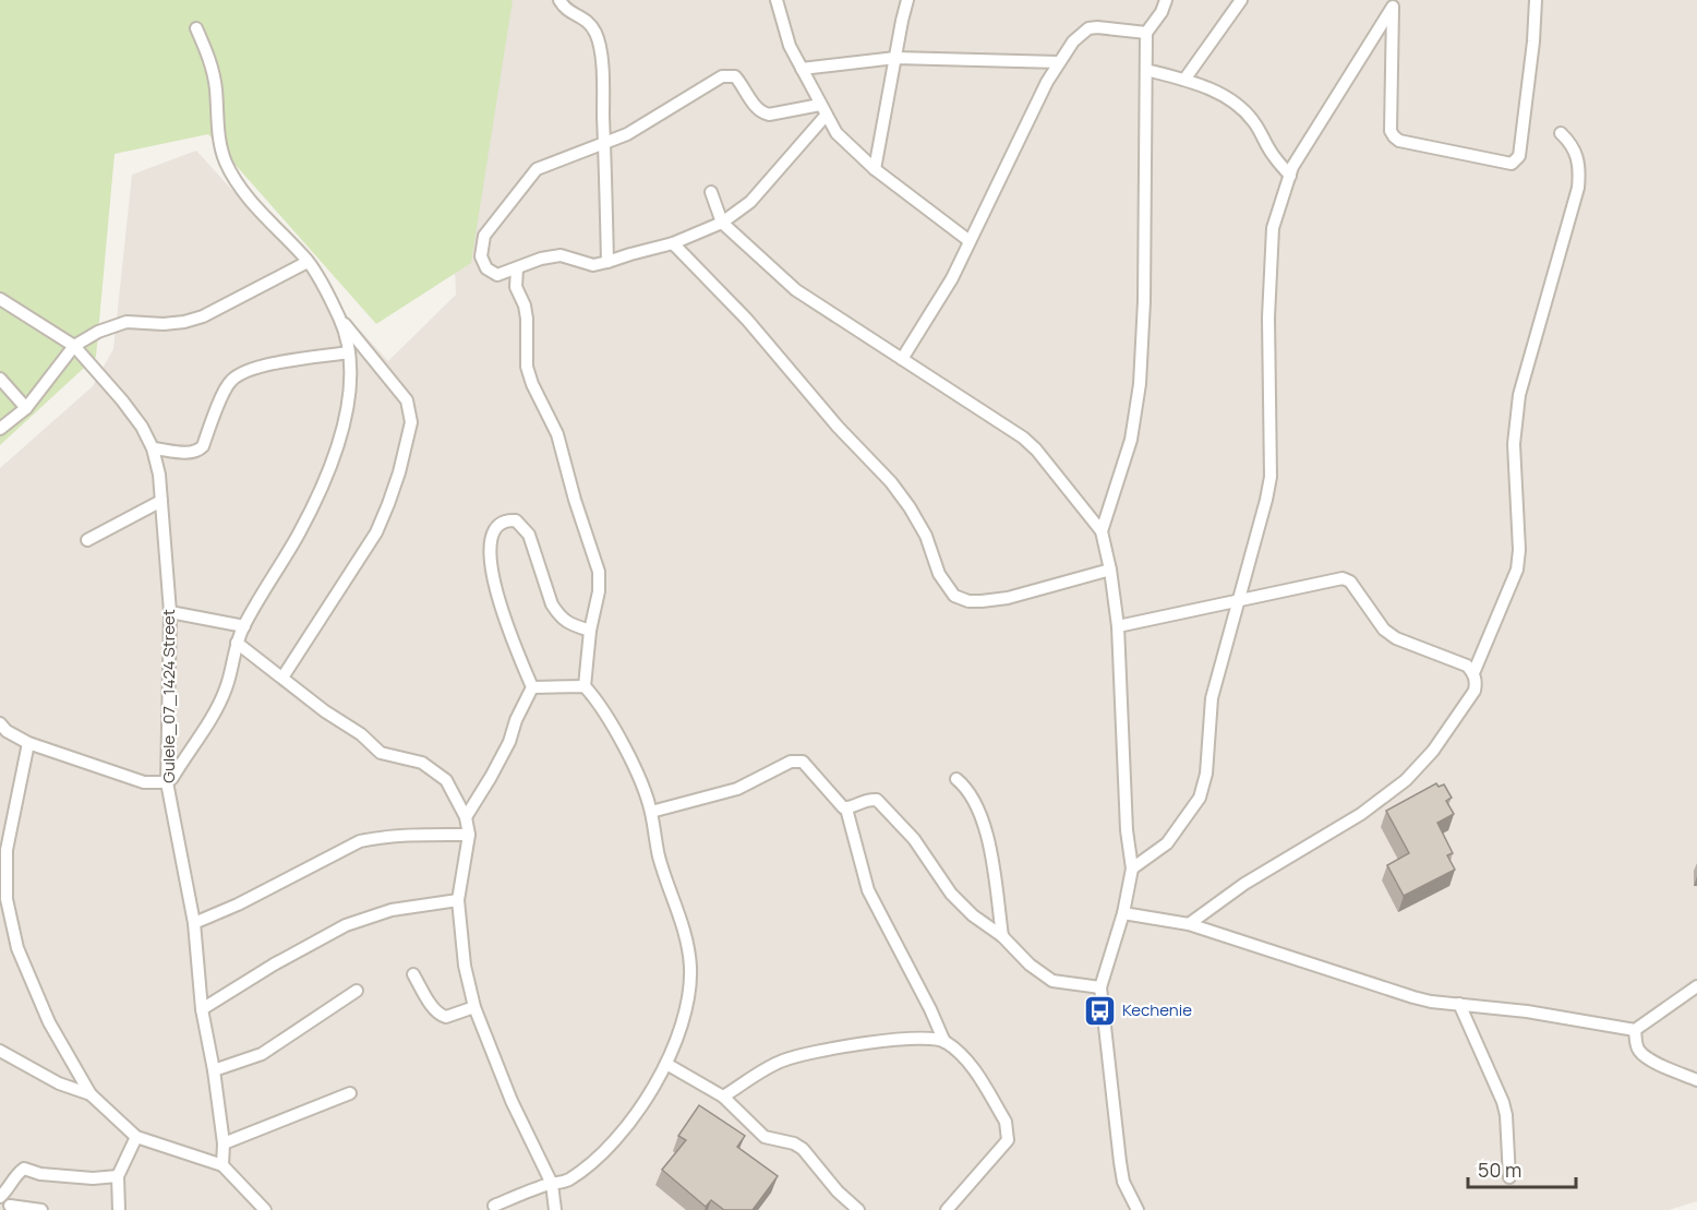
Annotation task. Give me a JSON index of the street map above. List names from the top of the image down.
{
  "streets": {
    "street": ["Gulele_07_1424 Street"]
  },
  "places": {
    "bus stop": ["Kechenie"]
  },
  "scale_bar": "50 m"
}
